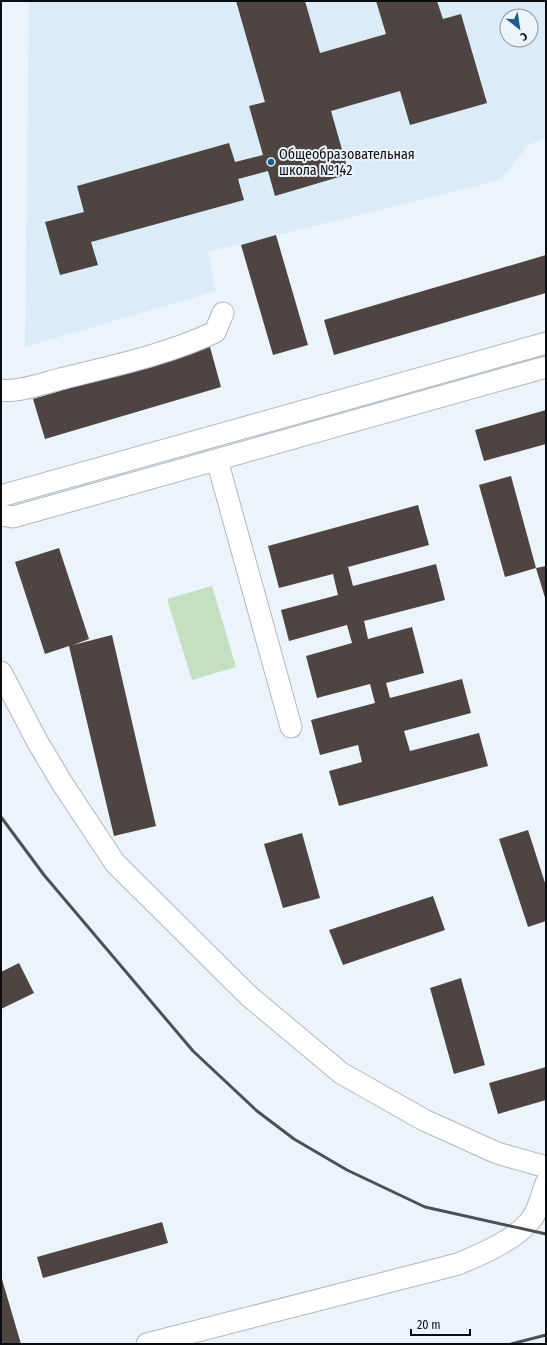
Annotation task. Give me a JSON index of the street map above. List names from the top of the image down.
{
  "places": ["Общеобразовательная школа №142"],
  "scale_bar": "20 m",
  "north": "bottom right"
}
